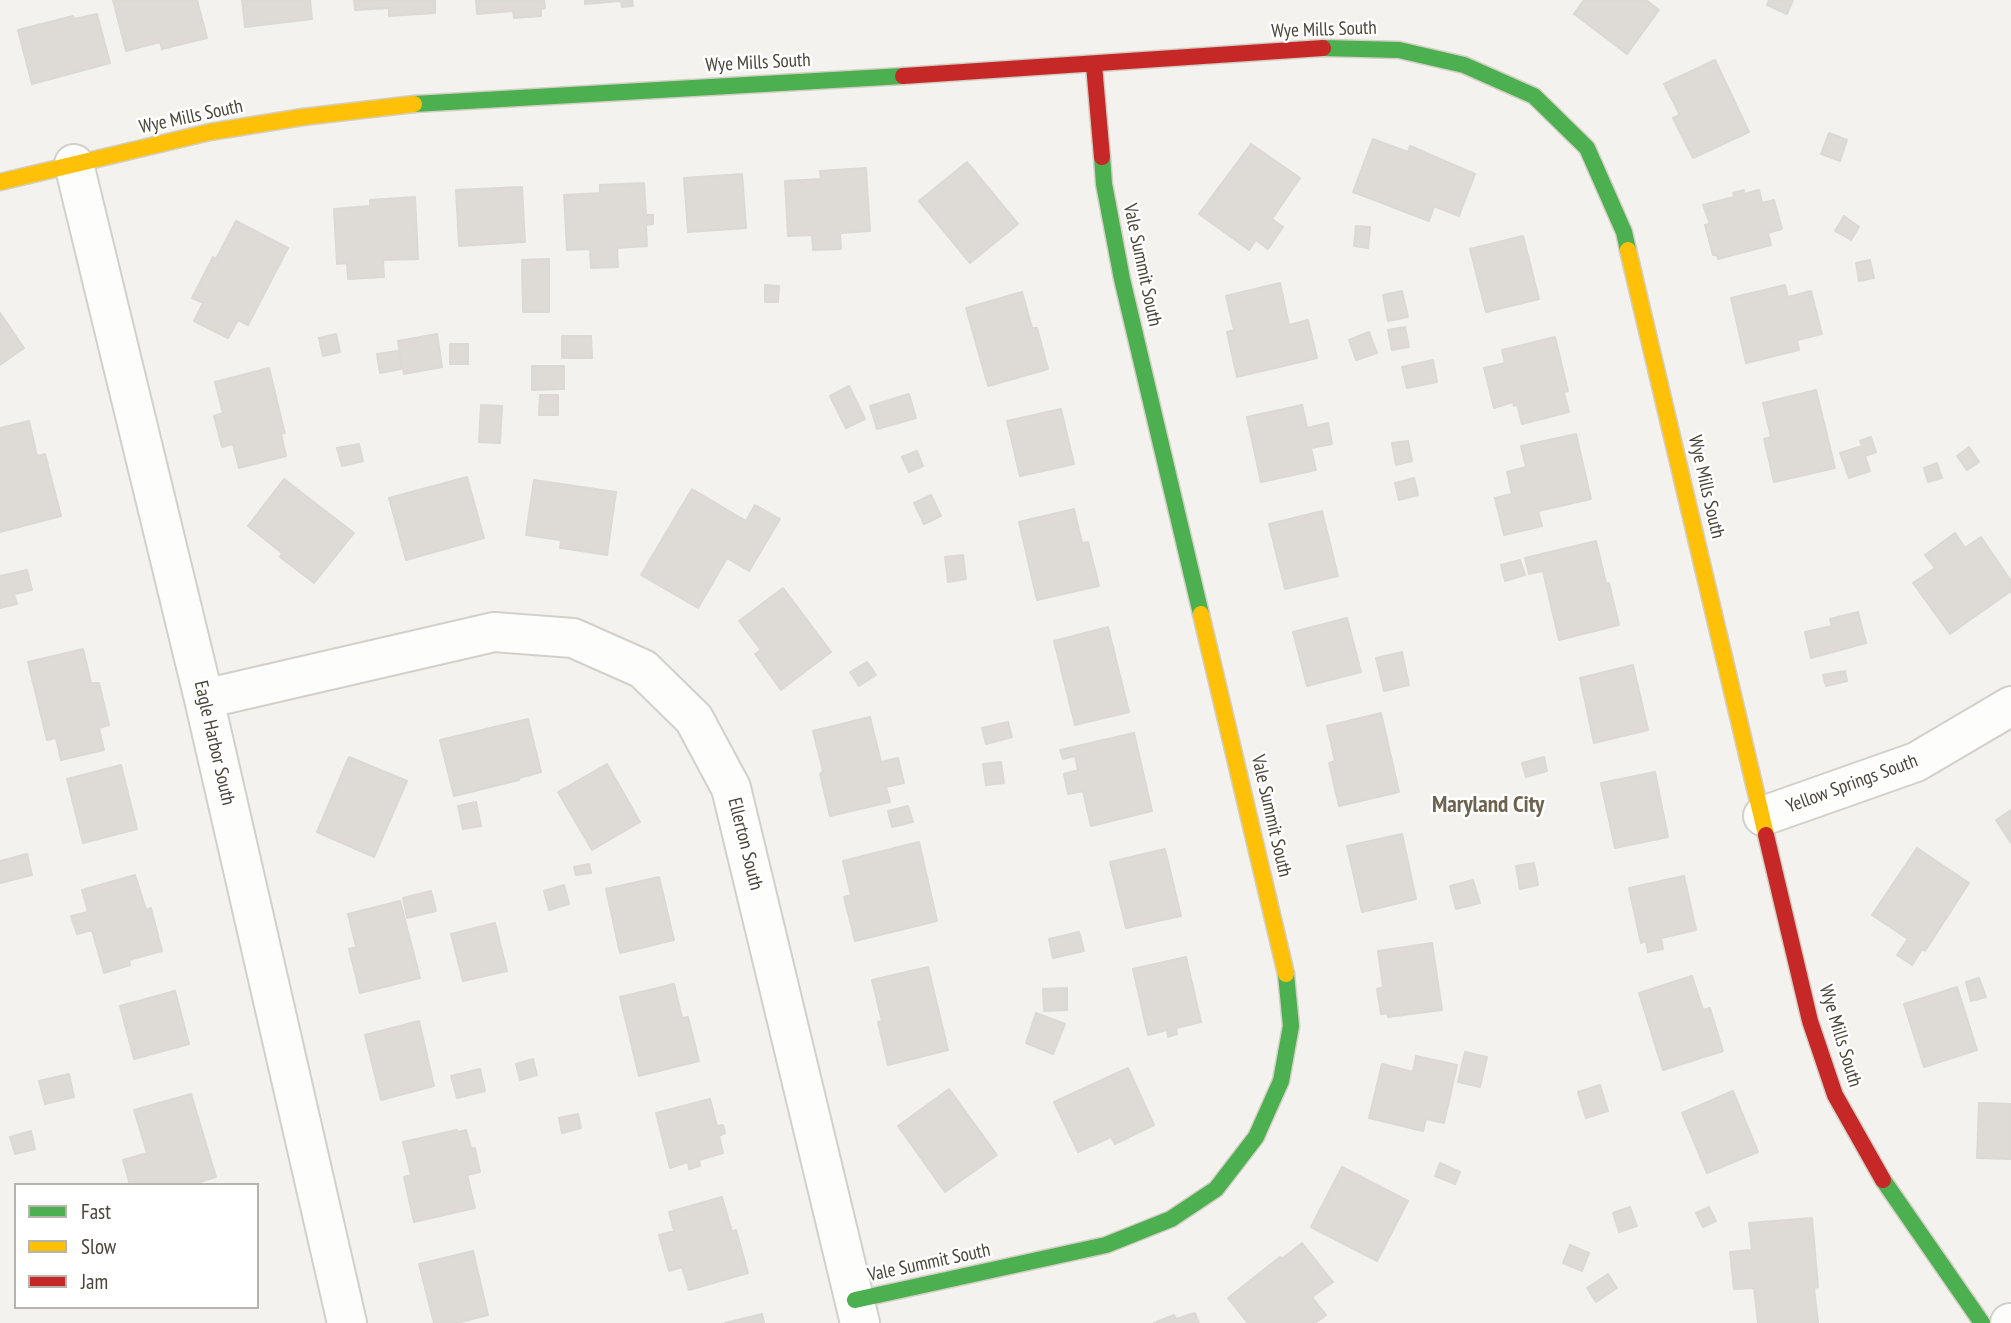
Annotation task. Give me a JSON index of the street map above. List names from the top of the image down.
{
  "streets": {
    "street": [
      "Wye Mills South",
      "Vale Summit South",
      "Eagle Harbor South",
      "Yellow Springs South",
      "Ellerton South"
    ]
  },
  "crossings": [
    ["Wye Mills South", "Vale Summit South"],
    ["Wye Mills South", "Eagle Harbor South"],
    ["Wye Mills South", "Yellow Springs South"],
    ["Vale Summit South", "Ellerton South"],
    ["Eagle Harbor South", "Ellerton South"]
  ],
  "districts": ["Maryland City"],
  "legend": ["Fast", "Slow", "Jam"]
}
